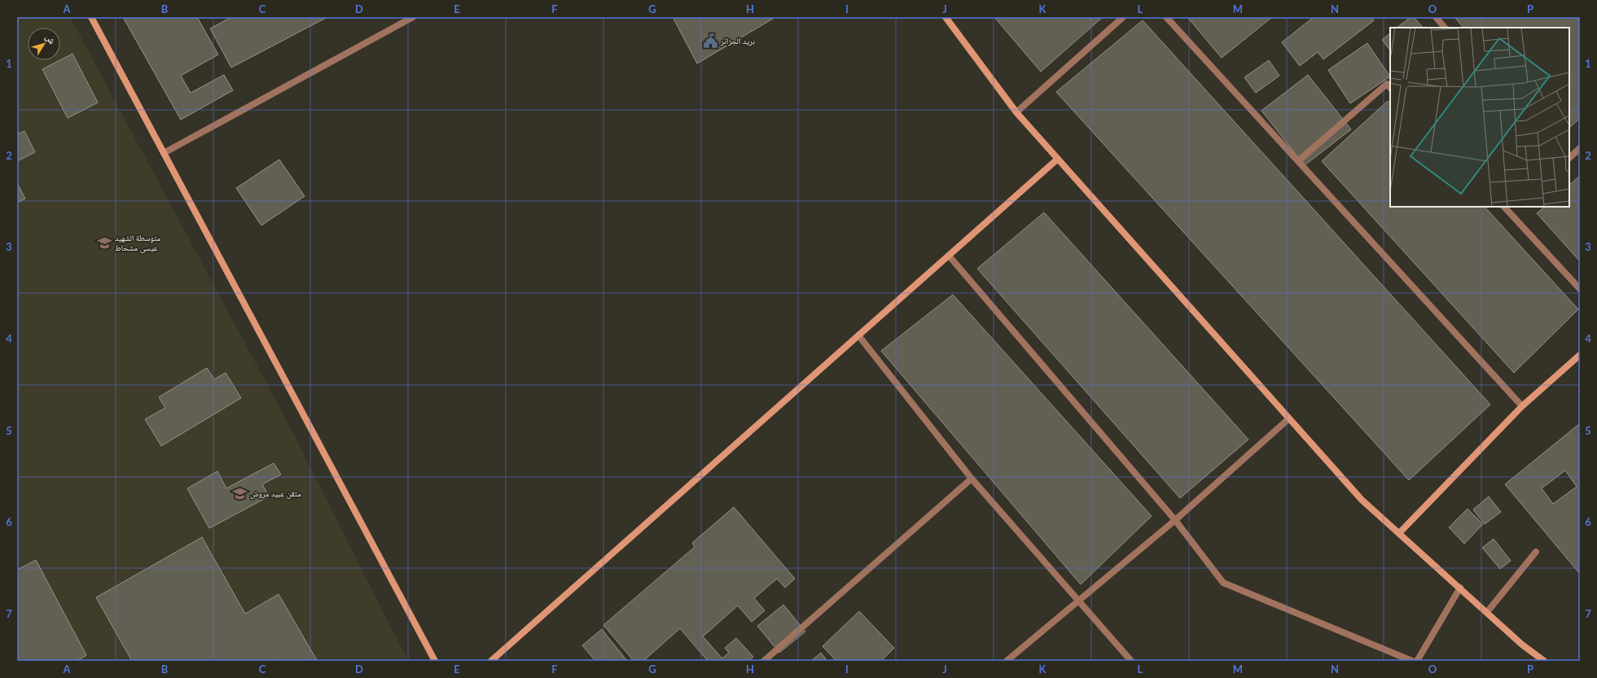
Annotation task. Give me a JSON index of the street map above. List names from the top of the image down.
{
  "places": {
    "public building": ["بريد الجزائر"],
    "school or university": ["متوسطة الشهيد عيسى مشحاط", "متقن عبيد مروش"]
  },
  "north": "top right",
  "grid": {
    "columns": [
      "A",
      "B",
      "C",
      "D",
      "E",
      "F",
      "G",
      "H",
      "I",
      "J",
      "K",
      "L",
      "M",
      "N",
      "O",
      "P"
    ],
    "rows": [
      "1",
      "2",
      "3",
      "4",
      "5",
      "6",
      "7"
    ]
  }
}
